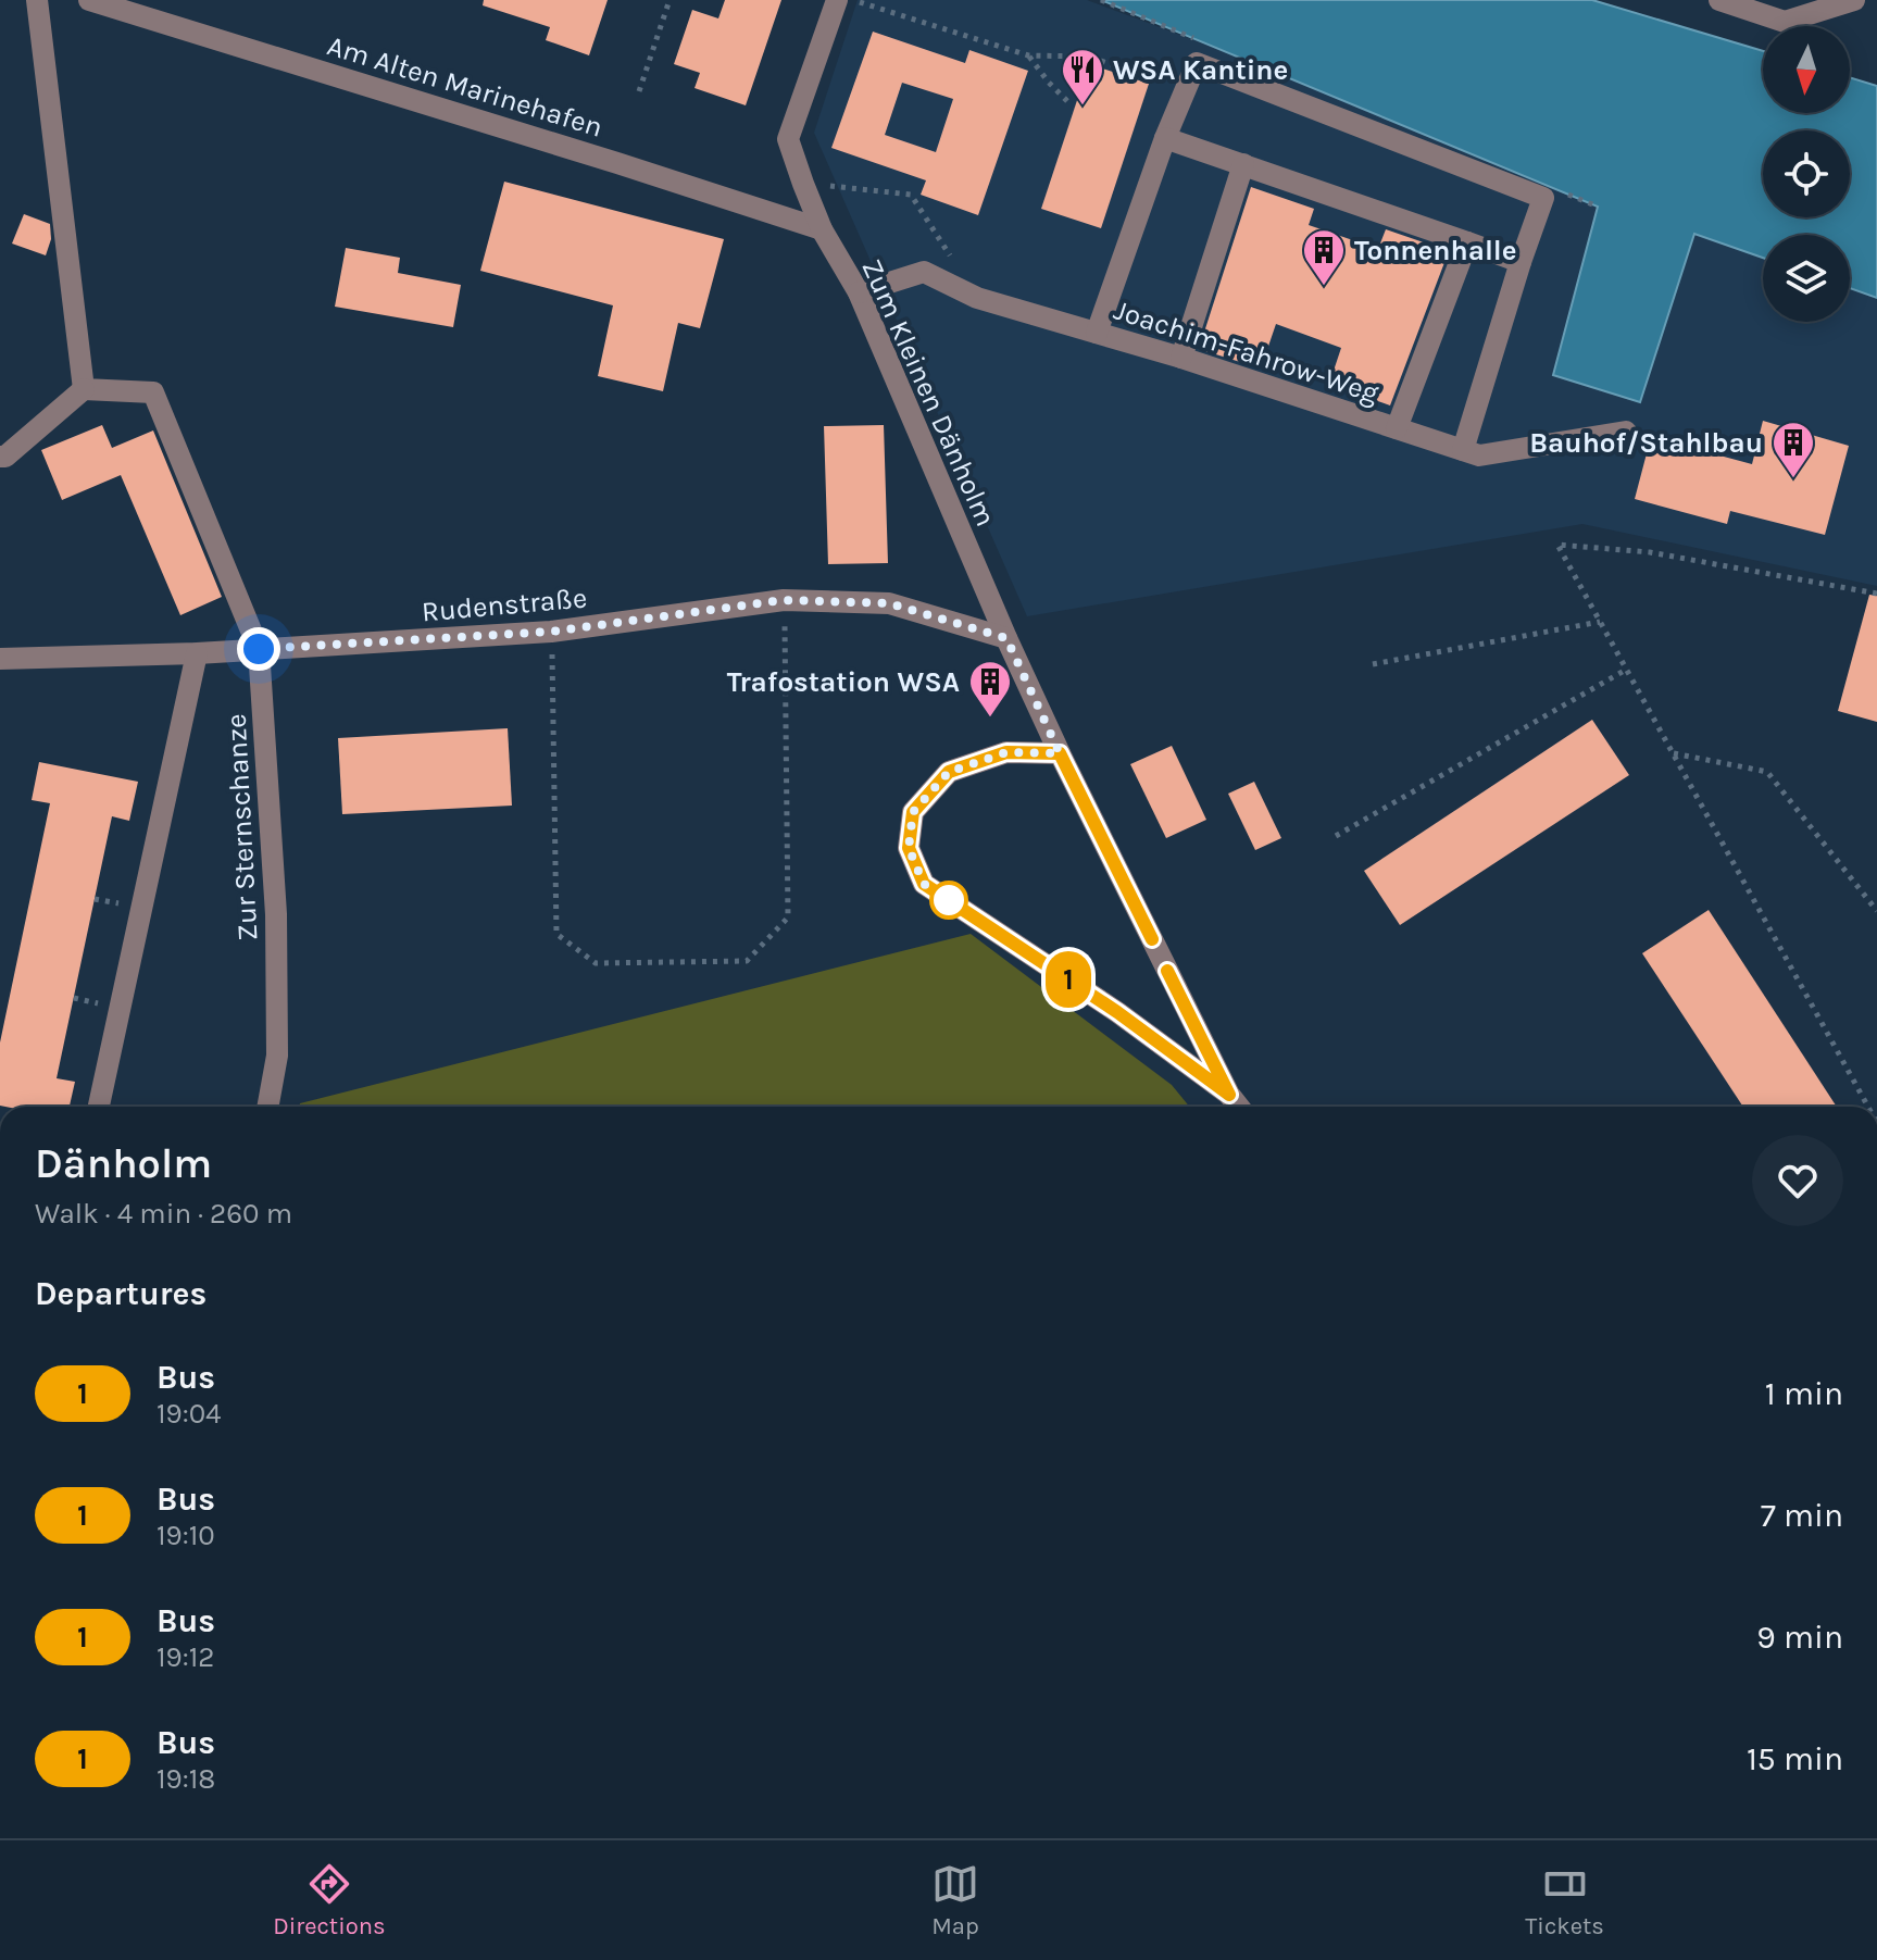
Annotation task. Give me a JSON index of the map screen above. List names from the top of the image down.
{
  "streets": {
    "street": [
      "Am Alten Marinehafen",
      "Joachim-Fahrow-Weg",
      "Zum Kleinen Dänholm",
      "Rudenstraße",
      "Zur Sternschanze"
    ]
  },
  "crossings": [
    ["Am Alten Marinehafen", "Zum Kleinen Dänholm"],
    ["Joachim-Fahrow-Weg", "Zum Kleinen Dänholm"],
    ["Zum Kleinen Dänholm", "Rudenstraße"],
    ["Rudenstraße", "Zur Sternschanze"]
  ],
  "places": {
    "restaurant": ["WSA Kantine"],
    "building": ["Tonnenhalle", "Bauhof/Stahlbau", "Trafostation WSA"]
  },
  "lines": ["bus line 1"],
  "north": "bottom",
  "page": {
    "on_map": "1",
    "heading": [
      ["Dänholm", "Walk · 4 min · 260 m"],
      "Departures"
    ],
    "list": [
      {
        "mark": "1",
        "name": "Bus",
        "note": "19:04",
        "value": "1 min"
      },
      {
        "mark": "1",
        "name": "Bus",
        "note": "19:10",
        "value": "7 min"
      },
      {
        "mark": "1",
        "name": "Bus",
        "note": "19:12",
        "value": "9 min"
      },
      {
        "mark": "1",
        "name": "Bus",
        "note": "19:18",
        "value": "15 min"
      }
    ],
    "tabs": ["Directions", "Map", "Tickets"]
  }
}
